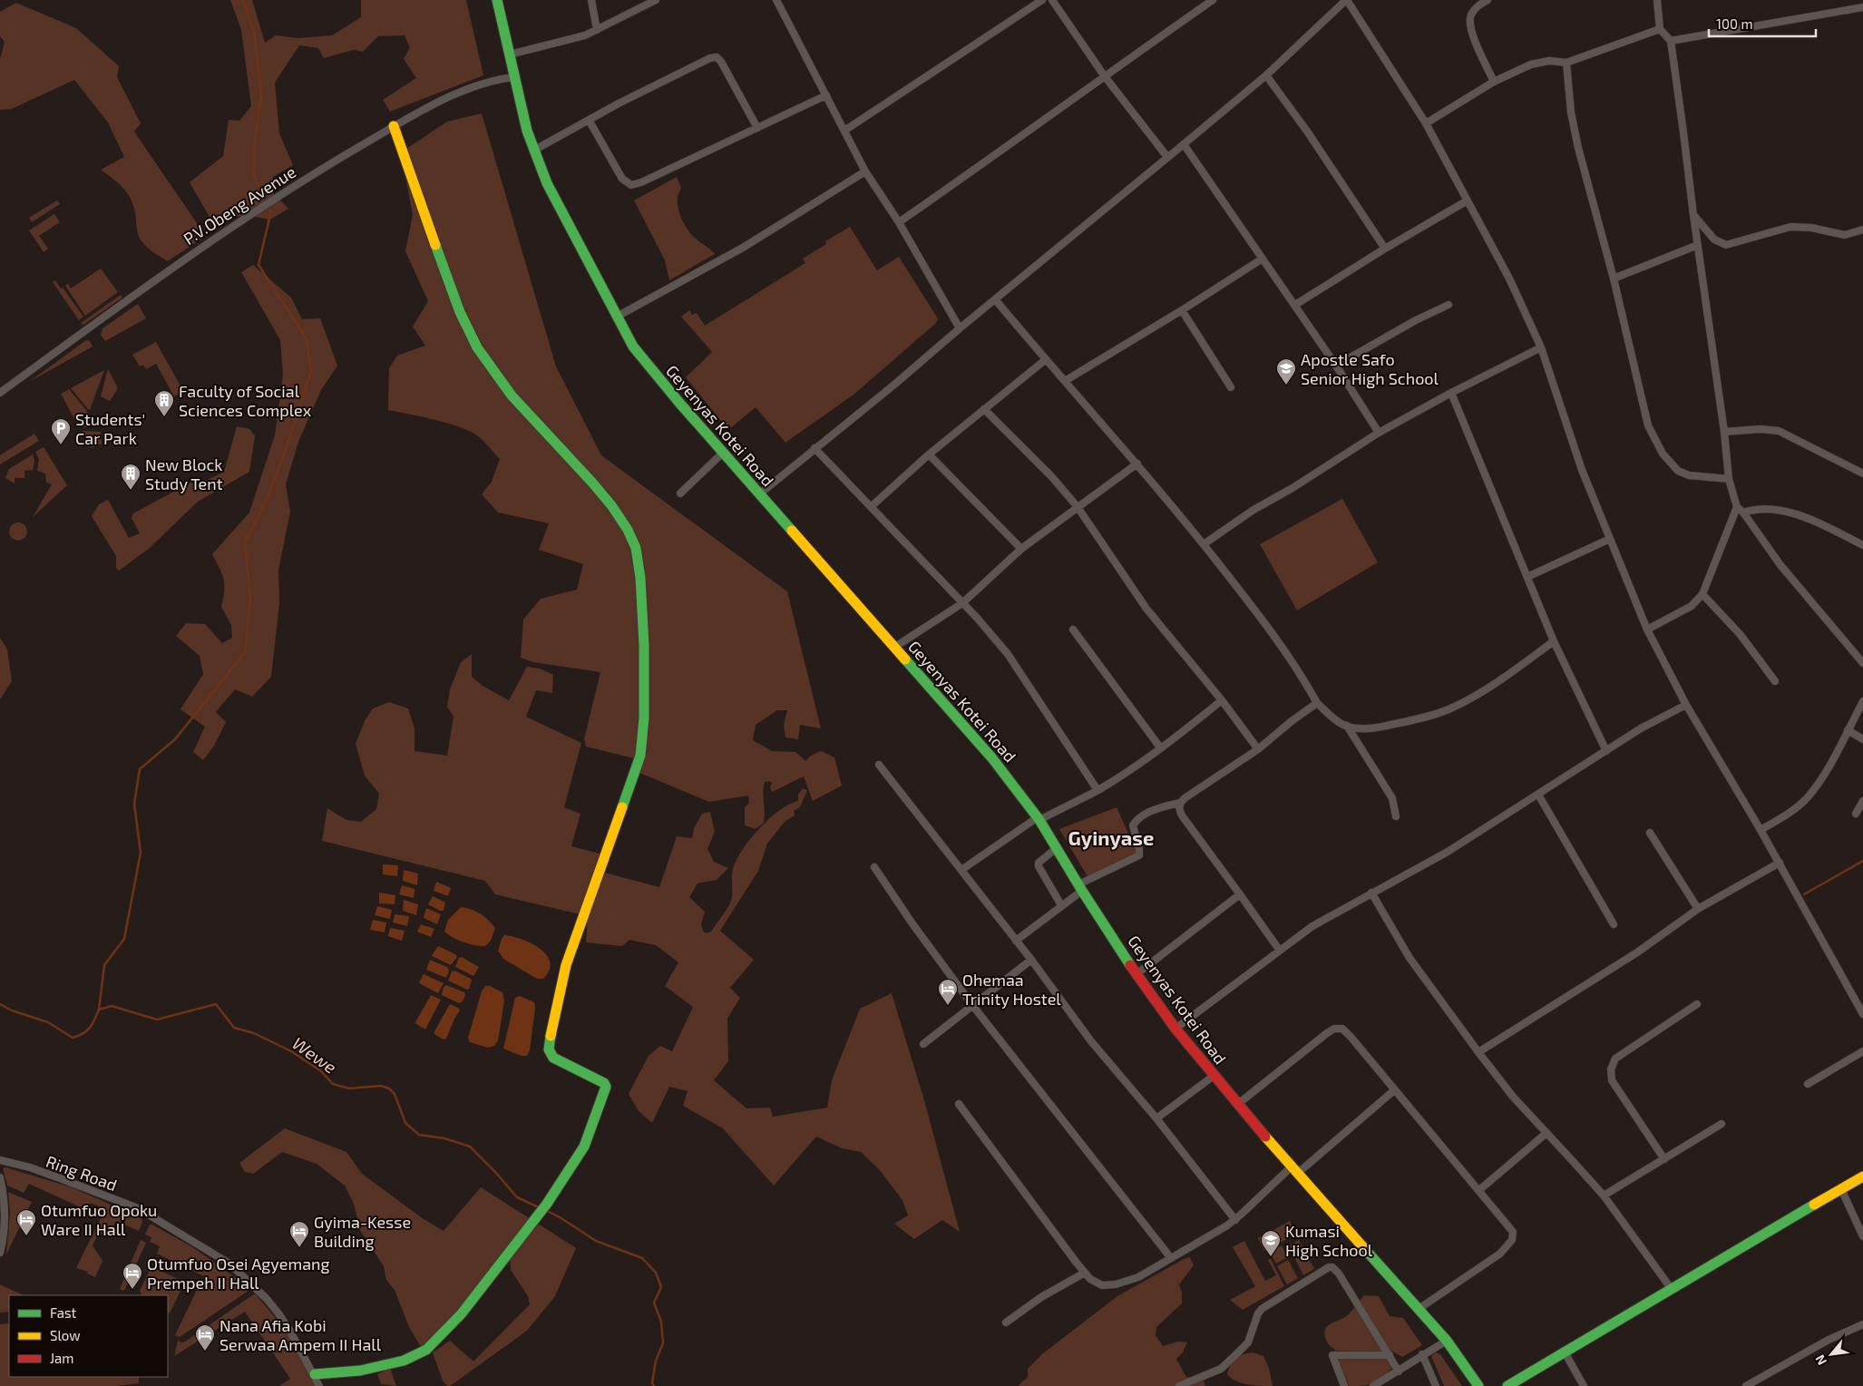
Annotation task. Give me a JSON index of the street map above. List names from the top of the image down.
{
  "streets": {
    "street": ["P.V.Obeng Avenue", "Geyenyas Kotei Road", "Ring Road"]
  },
  "crossings": [
    ["P.V.Obeng Avenue", "Geyenyas Kotei Road"]
  ],
  "districts": ["Gyinyase"],
  "water": ["Wewe"],
  "places": {
    "school or university": ["Apostle Safo Senior High School", "Kumasi High School"],
    "building": ["Faculty of Social Sciences Complex", "New Block Study Tent"],
    "parking": ["Students' Car Park"],
    "hotel": [
      "Ohemaa Trinity Hostel",
      "Otumfuo Opoku Ware II Hall",
      "Gyima-Kesse Building",
      "Otumfuo Osei Agyemang Prempeh II Hall",
      "Nana Afia Kobi Serwaa Ampem II Hall"
    ]
  },
  "legend": ["Fast", "Slow", "Jam"],
  "scale_bar": "100 m",
  "north": "bottom left"
}
